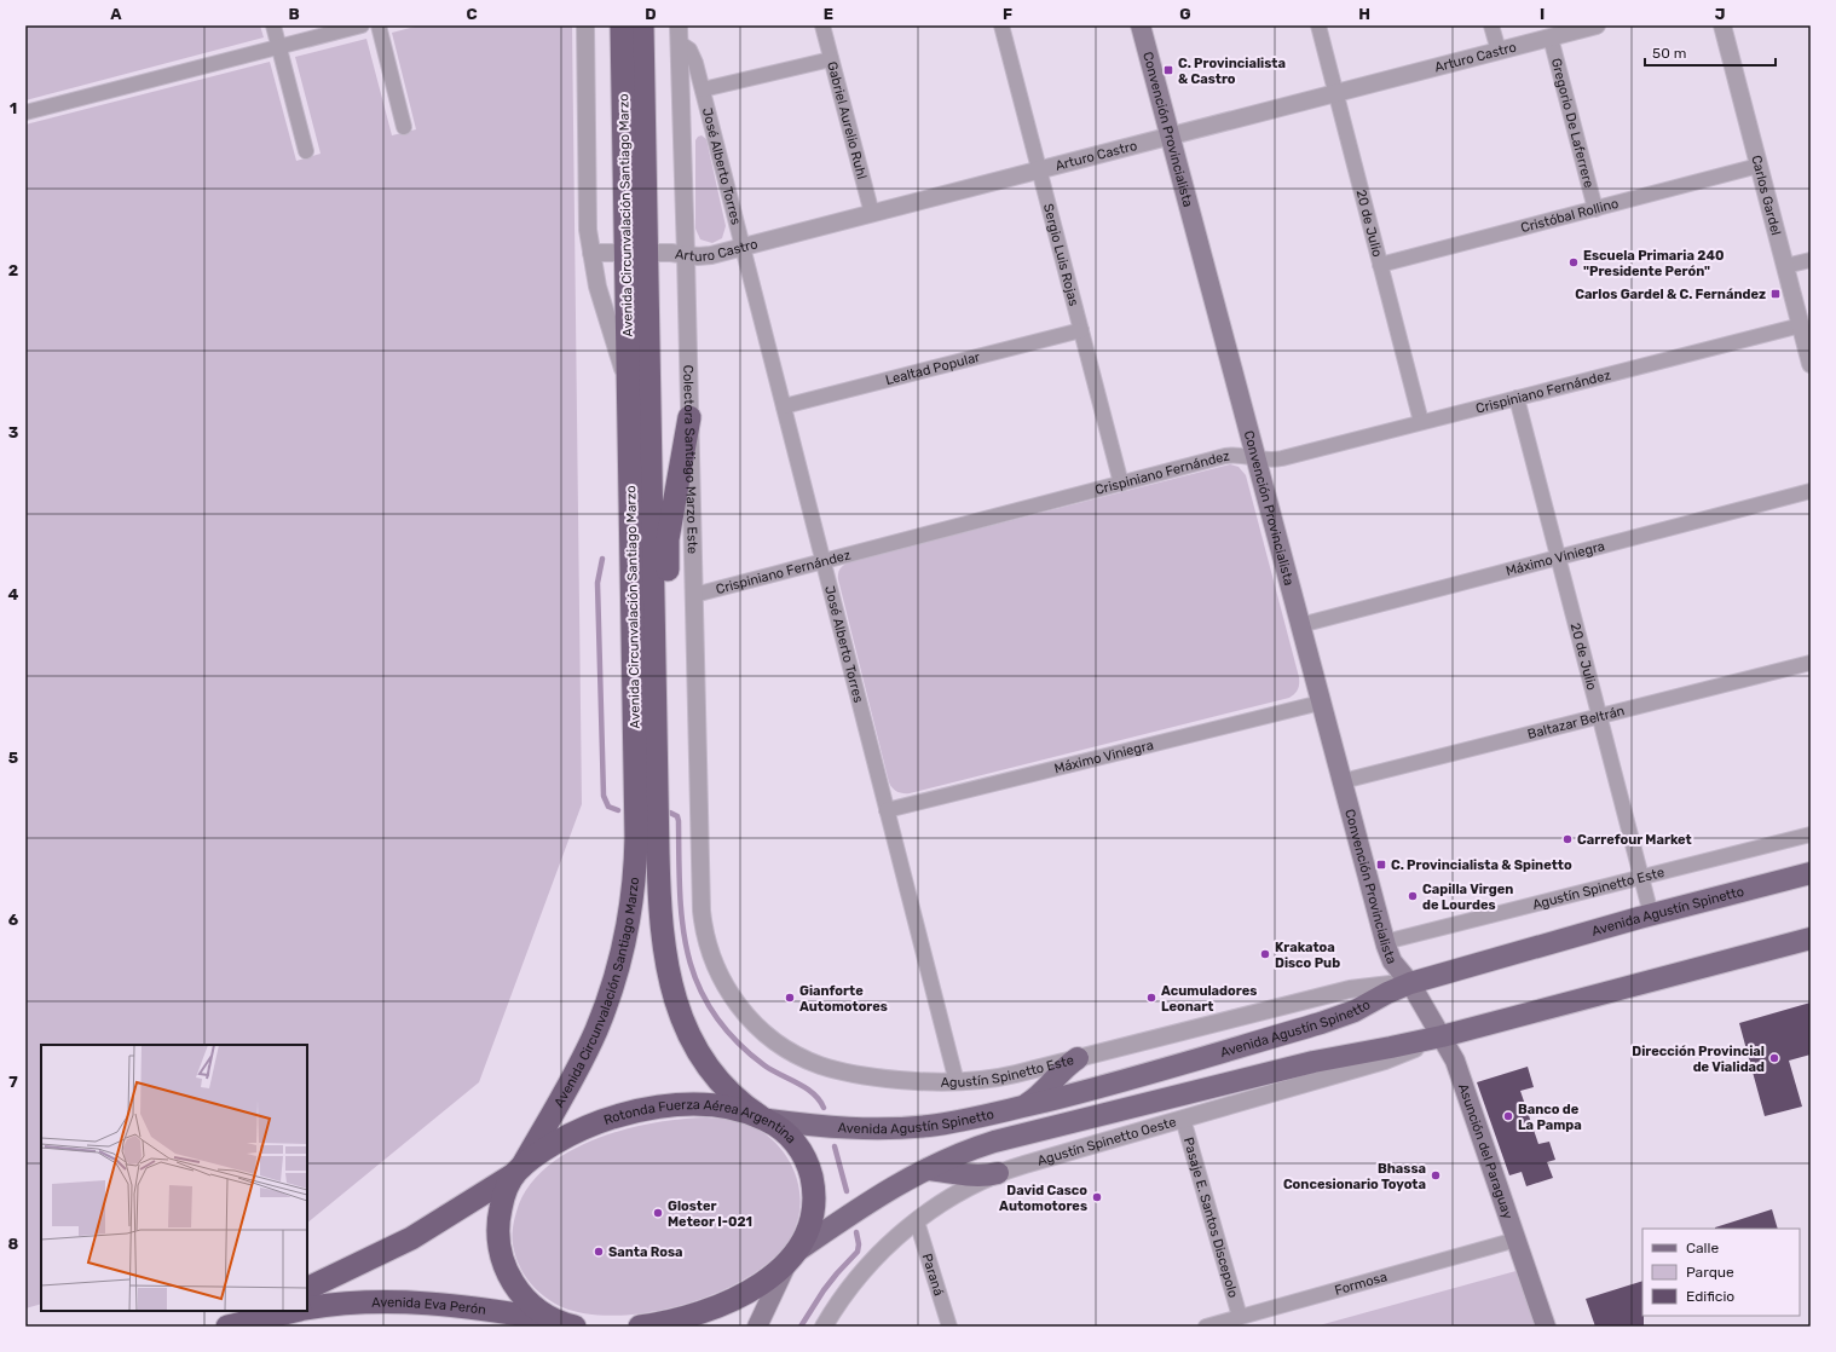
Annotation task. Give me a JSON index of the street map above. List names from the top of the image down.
{
  "streets": {
    "highway": ["Avenida Circunvalación Santiago Marzo", "Rotonda Fuerza Aérea Argentina", "Avenida Eva Perón"],
    "main road": ["Convención Provincialista", "Avenida Agustín Spinetto", "Asunción del Paraguay"],
    "street": [
      "Arturo Castro",
      "Gabriel Aurelio Ruhl",
      "Gregorio De Laferrere",
      "José Alberto Torres",
      "Carlos Gardel",
      "Cristóbal Rollino",
      "20 de Julio",
      "Sergio Luis Rojas",
      "Lealtad Popular",
      "Crispiniano Fernández",
      "Colectora Santiago Marzo Este",
      "Máximo Viniegra",
      "Baltazar Beltrán",
      "Agustín Spinetto Este",
      "Agustín Spinetto Oeste",
      "Pasaje E. Santos Discepolo",
      "Paraná",
      "Formosa"
    ]
  },
  "crossings": [
    ["Arturo Castro", "Gabriel Aurelio Ruhl"],
    ["Arturo Castro", "Gregorio De Laferrere"],
    ["Arturo Castro", "Convención Provincialista"],
    ["Arturo Castro", "José Alberto Torres"],
    ["Arturo Castro", "Avenida Circunvalación Santiago Marzo"],
    ["Arturo Castro", "20 de Julio"],
    ["Arturo Castro", "Sergio Luis Rojas"],
    ["Arturo Castro", "Colectora Santiago Marzo Este"],
    ["Gregorio De Laferrere", "Cristóbal Rollino"],
    ["Convención Provincialista", "Crispiniano Fernández"],
    ["Convención Provincialista", "Máximo Viniegra"],
    ["Convención Provincialista", "Baltazar Beltrán"],
    ["Convención Provincialista", "Agustín Spinetto Este"],
    ["Convención Provincialista", "Avenida Agustín Spinetto"],
    ["Convención Provincialista", "Asunción del Paraguay"],
    ["José Alberto Torres", "Lealtad Popular"],
    ["José Alberto Torres", "Crispiniano Fernández"],
    ["José Alberto Torres", "Colectora Santiago Marzo Este"],
    ["José Alberto Torres", "Máximo Viniegra"],
    ["José Alberto Torres", "Agustín Spinetto Este"],
    ["Carlos Gardel", "Cristóbal Rollino"],
    ["Carlos Gardel", "Crispiniano Fernández"],
    ["Avenida Circunvalación Santiago Marzo", "Avenida Agustín Spinetto"],
    ["Avenida Circunvalación Santiago Marzo", "Rotonda Fuerza Aérea Argentina"],
    ["Cristóbal Rollino", "20 de Julio"],
    ["20 de Julio", "Crispiniano Fernández"],
    ["20 de Julio", "Máximo Viniegra"],
    ["20 de Julio", "Baltazar Beltrán"],
    ["20 de Julio", "Agustín Spinetto Este"],
    ["20 de Julio", "Avenida Agustín Spinetto"],
    ["Sergio Luis Rojas", "Lealtad Popular"],
    ["Sergio Luis Rojas", "Crispiniano Fernández"],
    ["Crispiniano Fernández", "Colectora Santiago Marzo Este"],
    ["Colectora Santiago Marzo Este", "Agustín Spinetto Este"],
    ["Agustín Spinetto Este", "Avenida Agustín Spinetto"],
    ["Agustín Spinetto Este", "Asunción del Paraguay"],
    ["Avenida Agustín Spinetto", "Rotonda Fuerza Aérea Argentina"],
    ["Avenida Agustín Spinetto", "Agustín Spinetto Oeste"],
    ["Avenida Agustín Spinetto", "Asunción del Paraguay"],
    ["Rotonda Fuerza Aérea Argentina", "Avenida Eva Perón"],
    ["Agustín Spinetto Oeste", "Asunción del Paraguay"],
    ["Agustín Spinetto Oeste", "Pasaje E. Santos Discepolo"],
    ["Agustín Spinetto Oeste", "Paraná"],
    ["Asunción del Paraguay", "Formosa"],
    ["Pasaje E. Santos Discepolo", "Formosa"]
  ],
  "places": {
    "transit": ["C. Provincialista & Castro", "Carlos Gardel & C. Fernández", "C. Provincialista & Spinetto"],
    "other": [
      "Escuela Primaria 240 \"Presidente Perón\"",
      "Carrefour Market",
      "Capilla Virgen de Lourdes",
      "Krakatoa Disco Pub",
      "Gianforte Automotores",
      "Acumuladores Leonart",
      "Dirección Provincial de Vialidad",
      "Banco de La Pampa",
      "Bhassa Concesionario Toyota",
      "David Casco Automotores",
      "Gloster Meteor I-021",
      "Santa Rosa"
    ]
  },
  "legend": ["Calle", "Parque", "Edificio"],
  "scale_bar": "50 m",
  "grid": {
    "columns": [
      "A",
      "B",
      "C",
      "D",
      "E",
      "F",
      "G",
      "H",
      "I",
      "J"
    ],
    "rows": [
      "1",
      "2",
      "3",
      "4",
      "5",
      "6",
      "7",
      "8"
    ]
  }
}
